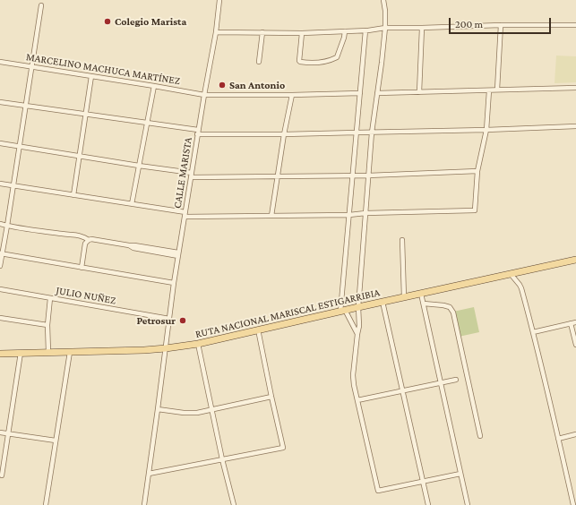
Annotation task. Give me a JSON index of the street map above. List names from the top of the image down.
{
  "streets": {
    "main road": ["RUTA NACIONAL MARISCAL ESTIGARRIBIA"],
    "street": ["MARCELINO MACHUCA MARTÍNEZ", "CALLE MARISTA", "JULIO NUÑEZ"]
  },
  "crossings": [
    ["MARCELINO MACHUCA MARTÍNEZ", "CALLE MARISTA"],
    ["CALLE MARISTA", "JULIO NUÑEZ"],
    ["CALLE MARISTA", "RUTA NACIONAL MARISCAL ESTIGARRIBIA"]
  ],
  "places": ["Colegio Marista", "San Antonio", "Petrosur"],
  "scale_bar": "200 m"
}
